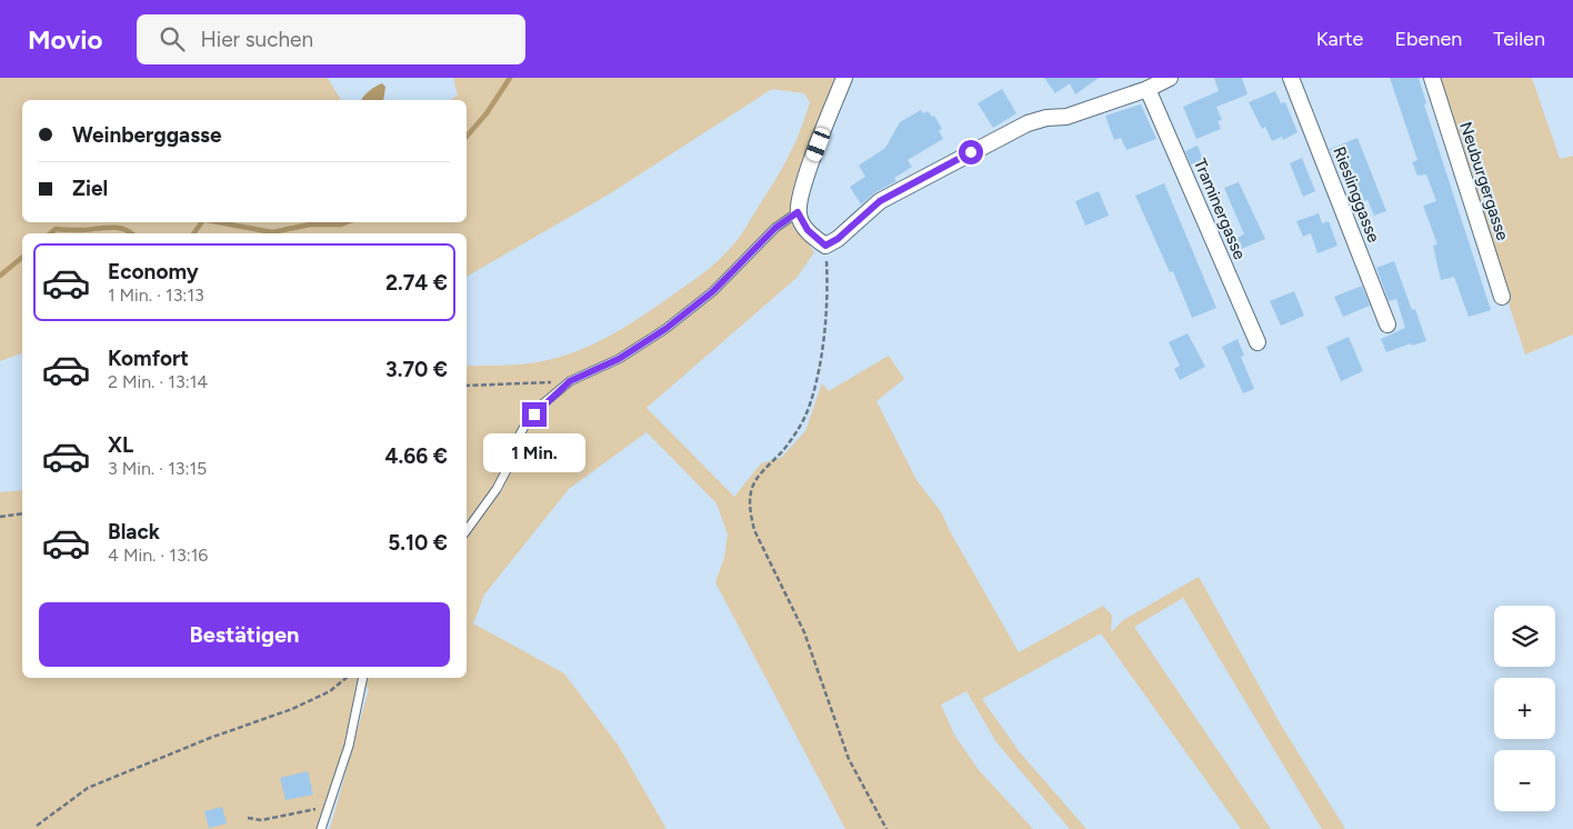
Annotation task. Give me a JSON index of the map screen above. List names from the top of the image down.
{
  "streets": {
    "street": ["Neuburgergasse", "Rieslinggasse", "Traminergasse"]
  },
  "page": {
    "header": "Movio",
    "search": "Hier suchen",
    "nav": ["Karte", "Ebenen", "Teilen"],
    "banner": ["Weinberggasse", "Ziel"],
    "list": [
      {
        "name": "Economy",
        "note": "1 Min. · 13:13",
        "value": "2.74 €"
      },
      {
        "name": "Komfort",
        "note": "2 Min. · 13:14",
        "value": "3.70 €"
      },
      {
        "name": "XL",
        "note": "3 Min. · 13:15",
        "value": "4.66 €"
      },
      {
        "name": "Black",
        "note": "4 Min. · 13:16",
        "value": "5.10 €"
      }
    ],
    "bubble": "1 Min.",
    "buttons": "Bestätigen",
    "map_buttons": ["+", "−"]
  }
}
